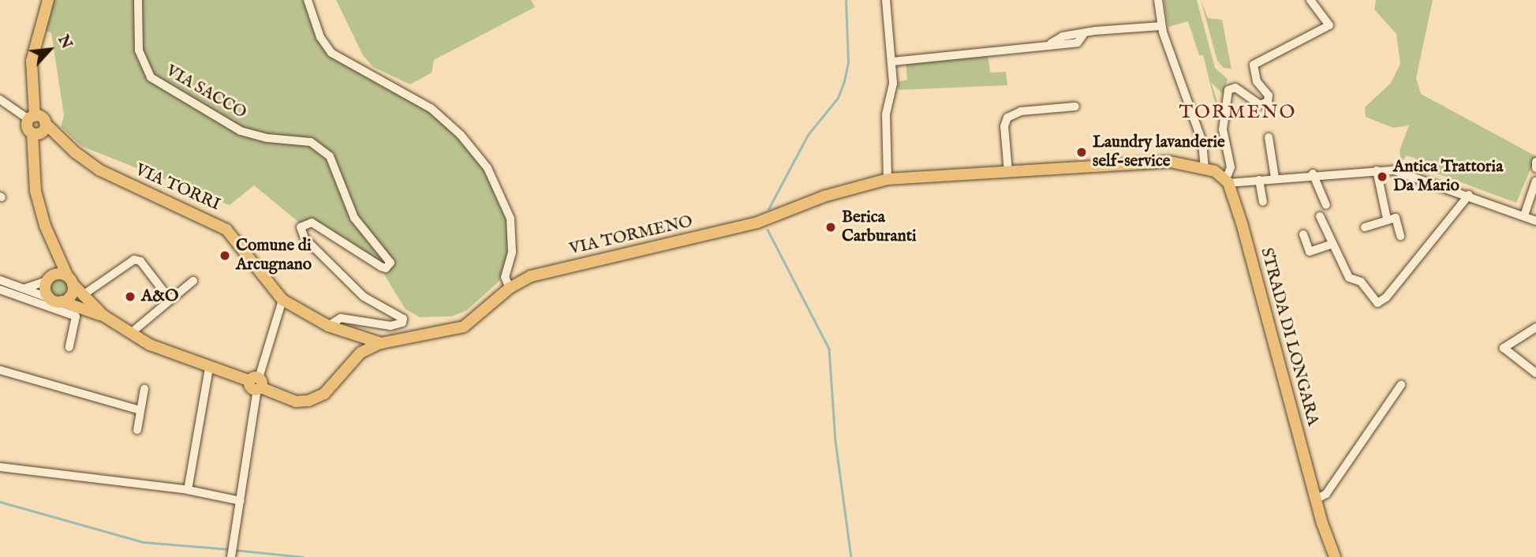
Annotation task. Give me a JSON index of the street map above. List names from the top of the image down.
{
  "streets": {
    "main road": ["VIA TORRI", "VIA TORMENO", "STRADA DI LONGARA"],
    "street": ["VIA SACCO"]
  },
  "crossings": [
    ["VIA SACCO", "VIA TORMENO"],
    ["VIA TORRI", "VIA TORMENO"],
    ["VIA TORMENO", "STRADA DI LONGARA"]
  ],
  "districts": ["TORMENO"],
  "places": [
    "Laundry lavanderie self-service",
    "Antica Trattoria Da Mario",
    "Berica Carburanti",
    "Comune di Arcugnano",
    "A&O"
  ],
  "north": "top right"
}
